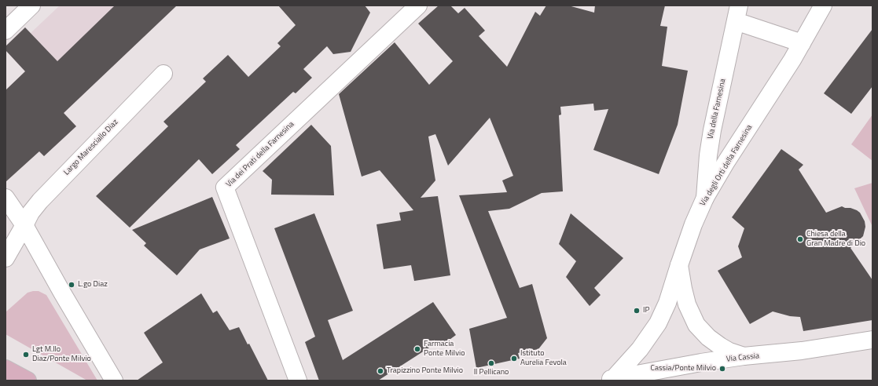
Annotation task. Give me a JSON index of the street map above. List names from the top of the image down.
{
  "streets": {
    "street": [
      "Via della Farnesina",
      "Largo Maresciallo Diaz",
      "Via dei Prati della Farnesina",
      "Via degli Orti della Farnesina",
      "Via Cassia"
    ]
  },
  "crossings": [
    ["Via della Farnesina", "Via degli Orti della Farnesina"],
    ["Via degli Orti della Farnesina", "Via Cassia"]
  ],
  "places": [
    "Chiesa della Gran Madre di Dio",
    "L.go Diaz",
    "IP",
    "Farmacia Ponte Milvio",
    "Lgt M.llo Diaz/Ponte Milvio",
    "Istituto Aurelia Fevola",
    "Il Pellicano",
    "Cassia/Ponte Milvio",
    "Trapizzino Ponte Milvio"
  ]
}
